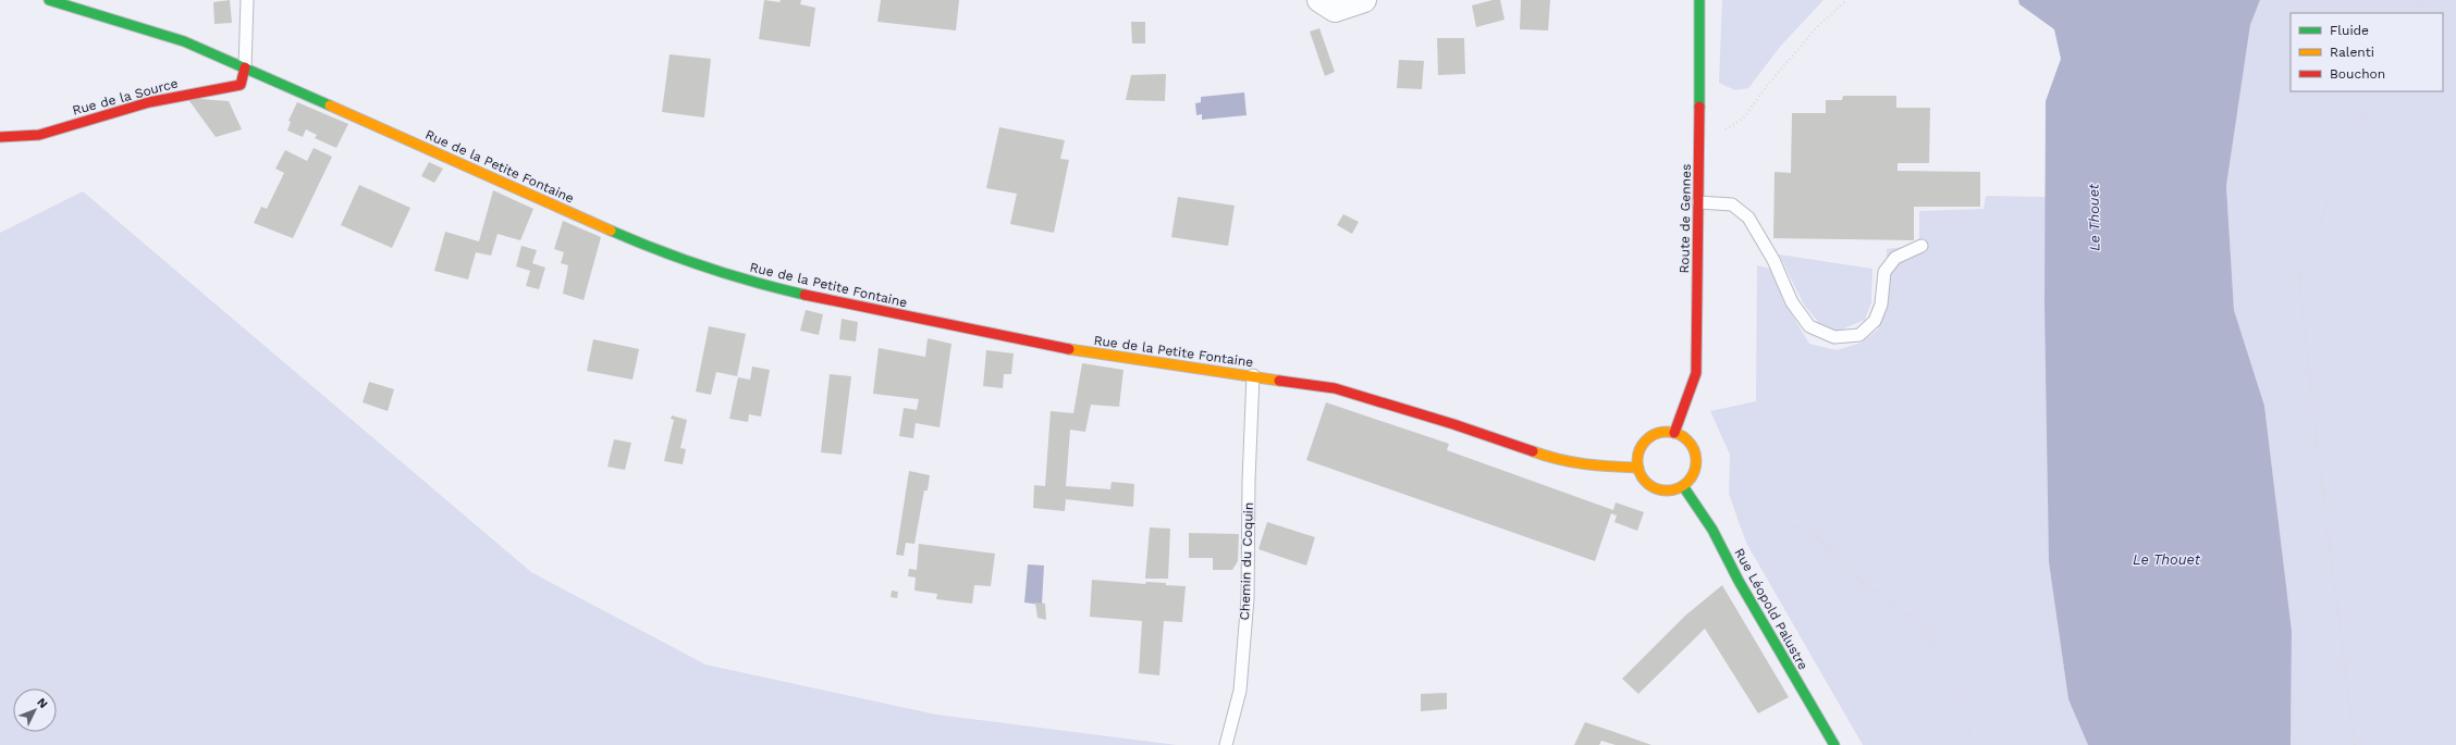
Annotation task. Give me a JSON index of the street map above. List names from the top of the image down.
{
  "streets": {
    "street": [
      "Rue de la Source",
      "Rue de la Petite Fontaine",
      "Route de Gennes",
      "Rue Léopold Palustre"
    ],
    "lane": ["Chemin du Coquin"]
  },
  "crossings": [
    ["Rue de la Source", "Rue de la Petite Fontaine"],
    ["Rue de la Petite Fontaine", "Route de Gennes"],
    ["Rue de la Petite Fontaine", "Chemin du Coquin"],
    ["Rue de la Petite Fontaine", "Rue Léopold Palustre"],
    ["Route de Gennes", "Rue Léopold Palustre"]
  ],
  "water": ["Le Thouet"],
  "legend": ["Fluide", "Ralenti", "Bouchon"],
  "north": "top right"
}
